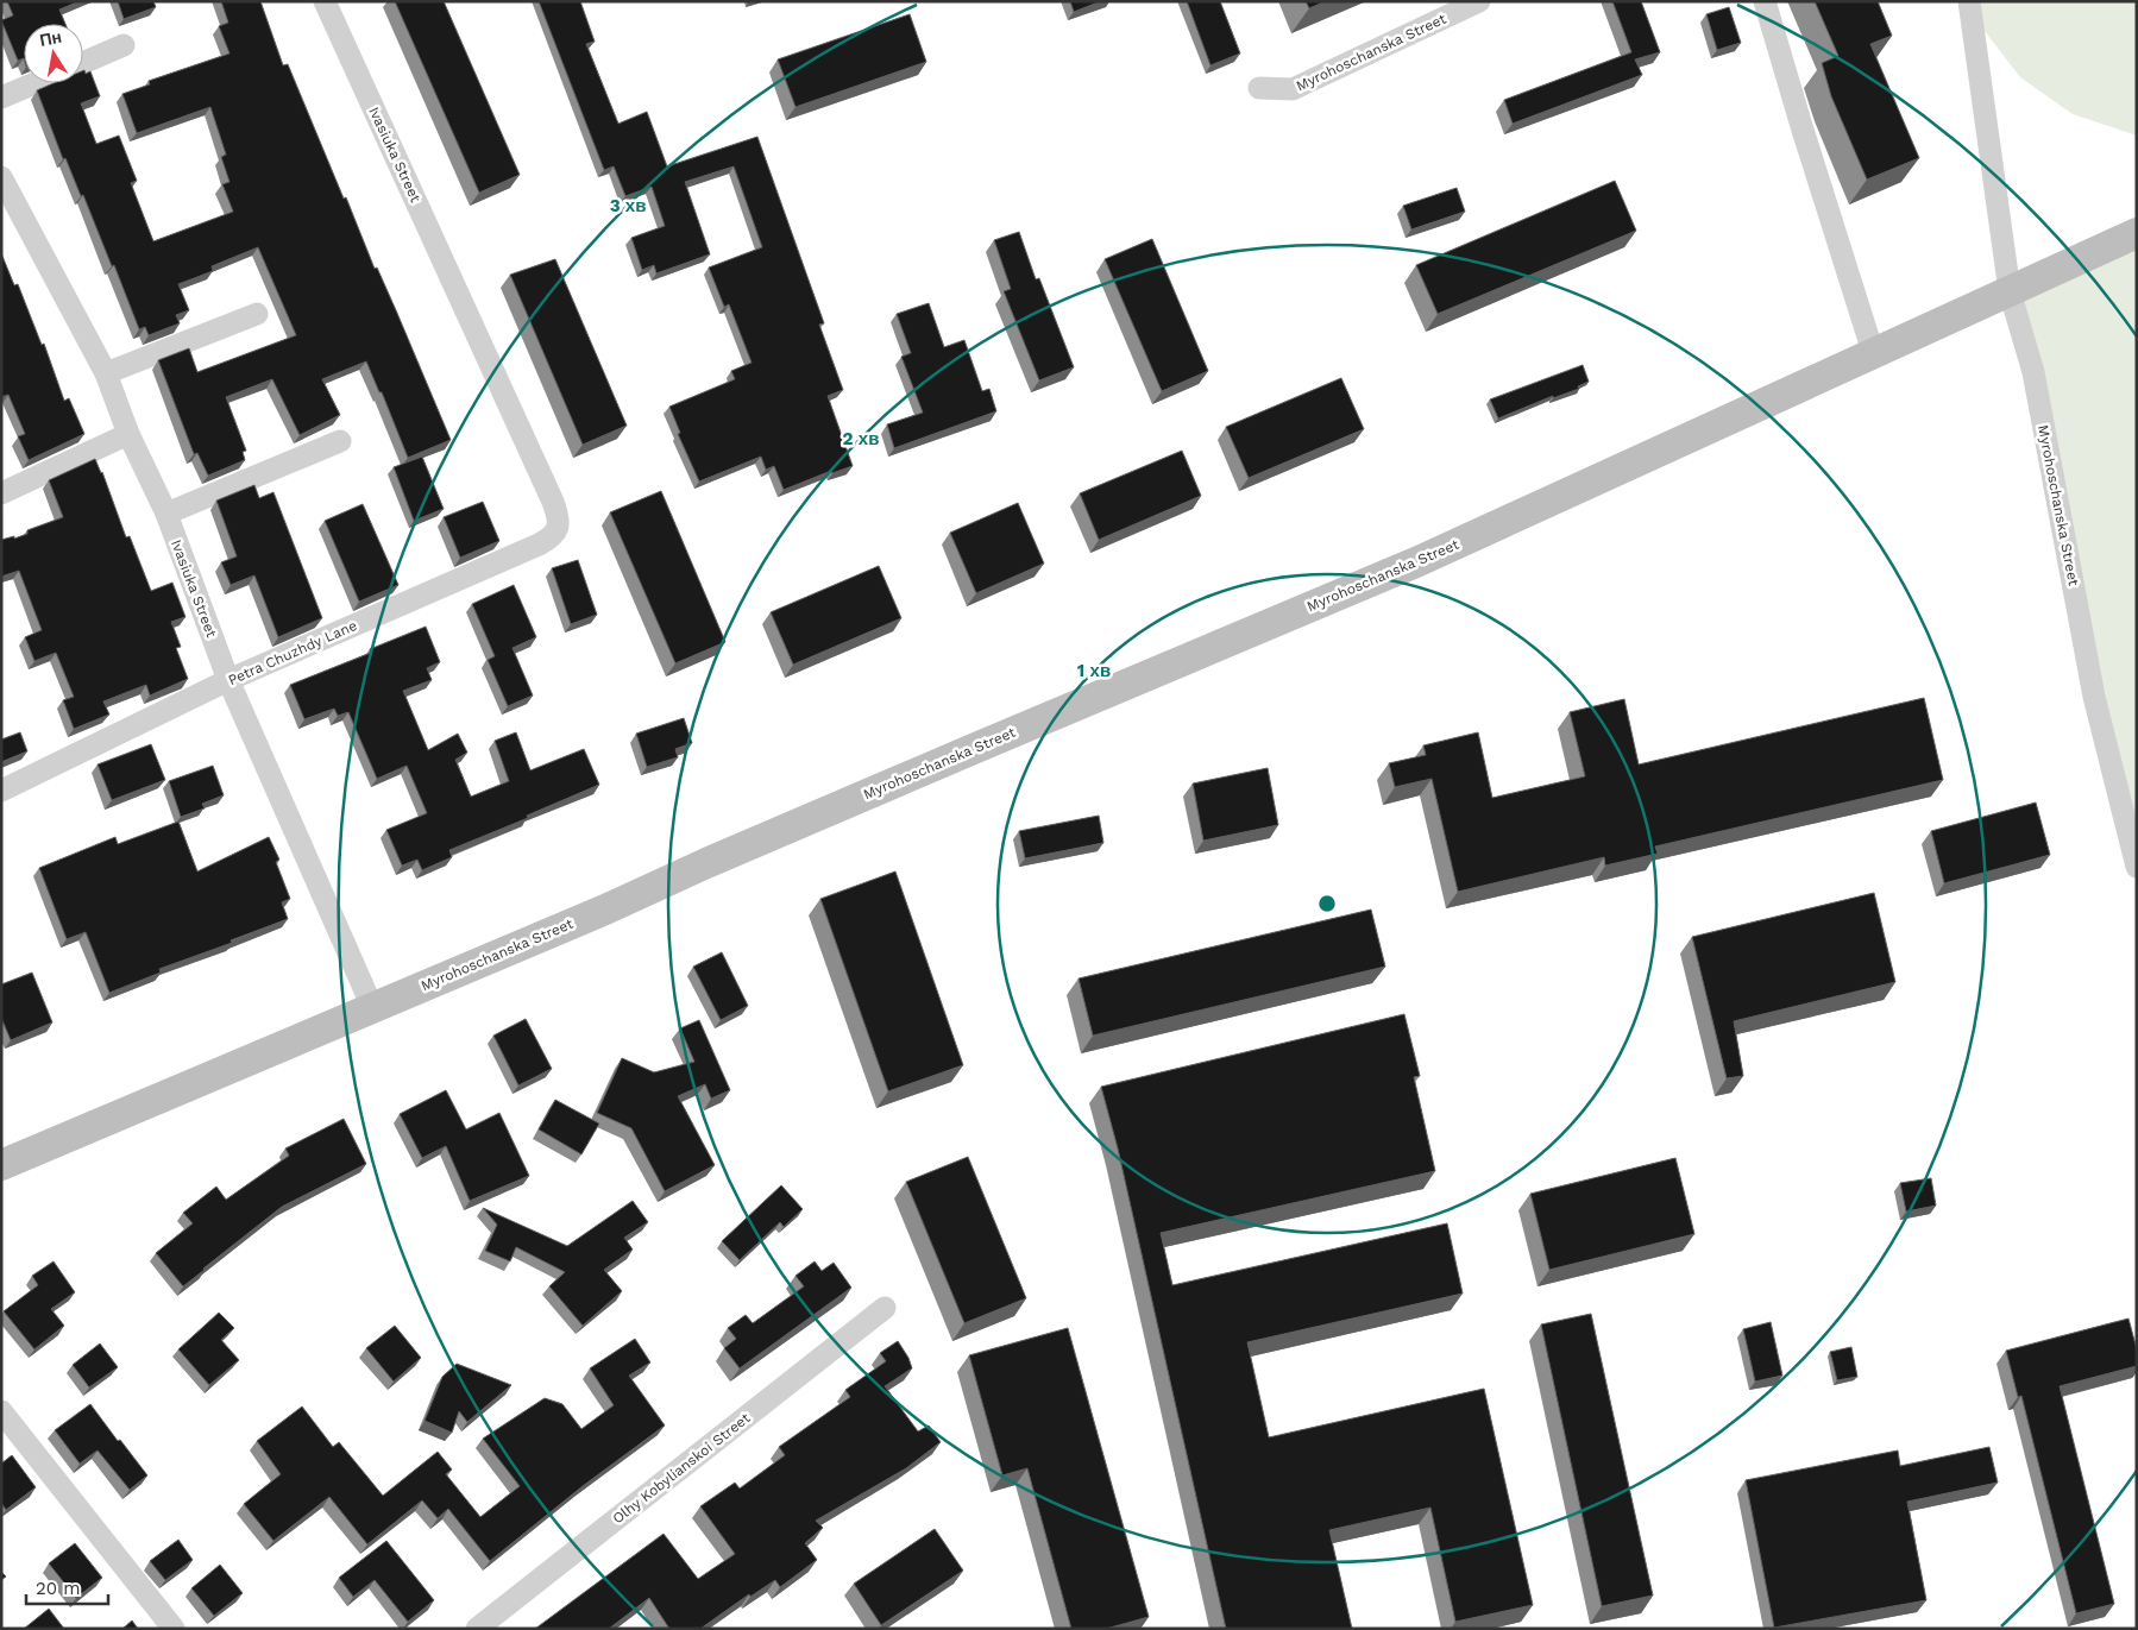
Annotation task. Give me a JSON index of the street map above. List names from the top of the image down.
{
  "streets": {
    "main road": ["Myrohoschanska Street"],
    "street": ["Ivasiuka Street", "Petra Chuzhdy Lane", "Olhy Kobylianskoi Street"]
  },
  "crossings": [
    ["Myrohoschanska Street", "Ivasiuka Street"],
    ["Ivasiuka Street", "Petra Chuzhdy Lane"]
  ],
  "scale_bar": "20 m",
  "north": "top",
  "rings": ["3 хв", "2 хв", "1 хв"]
}
